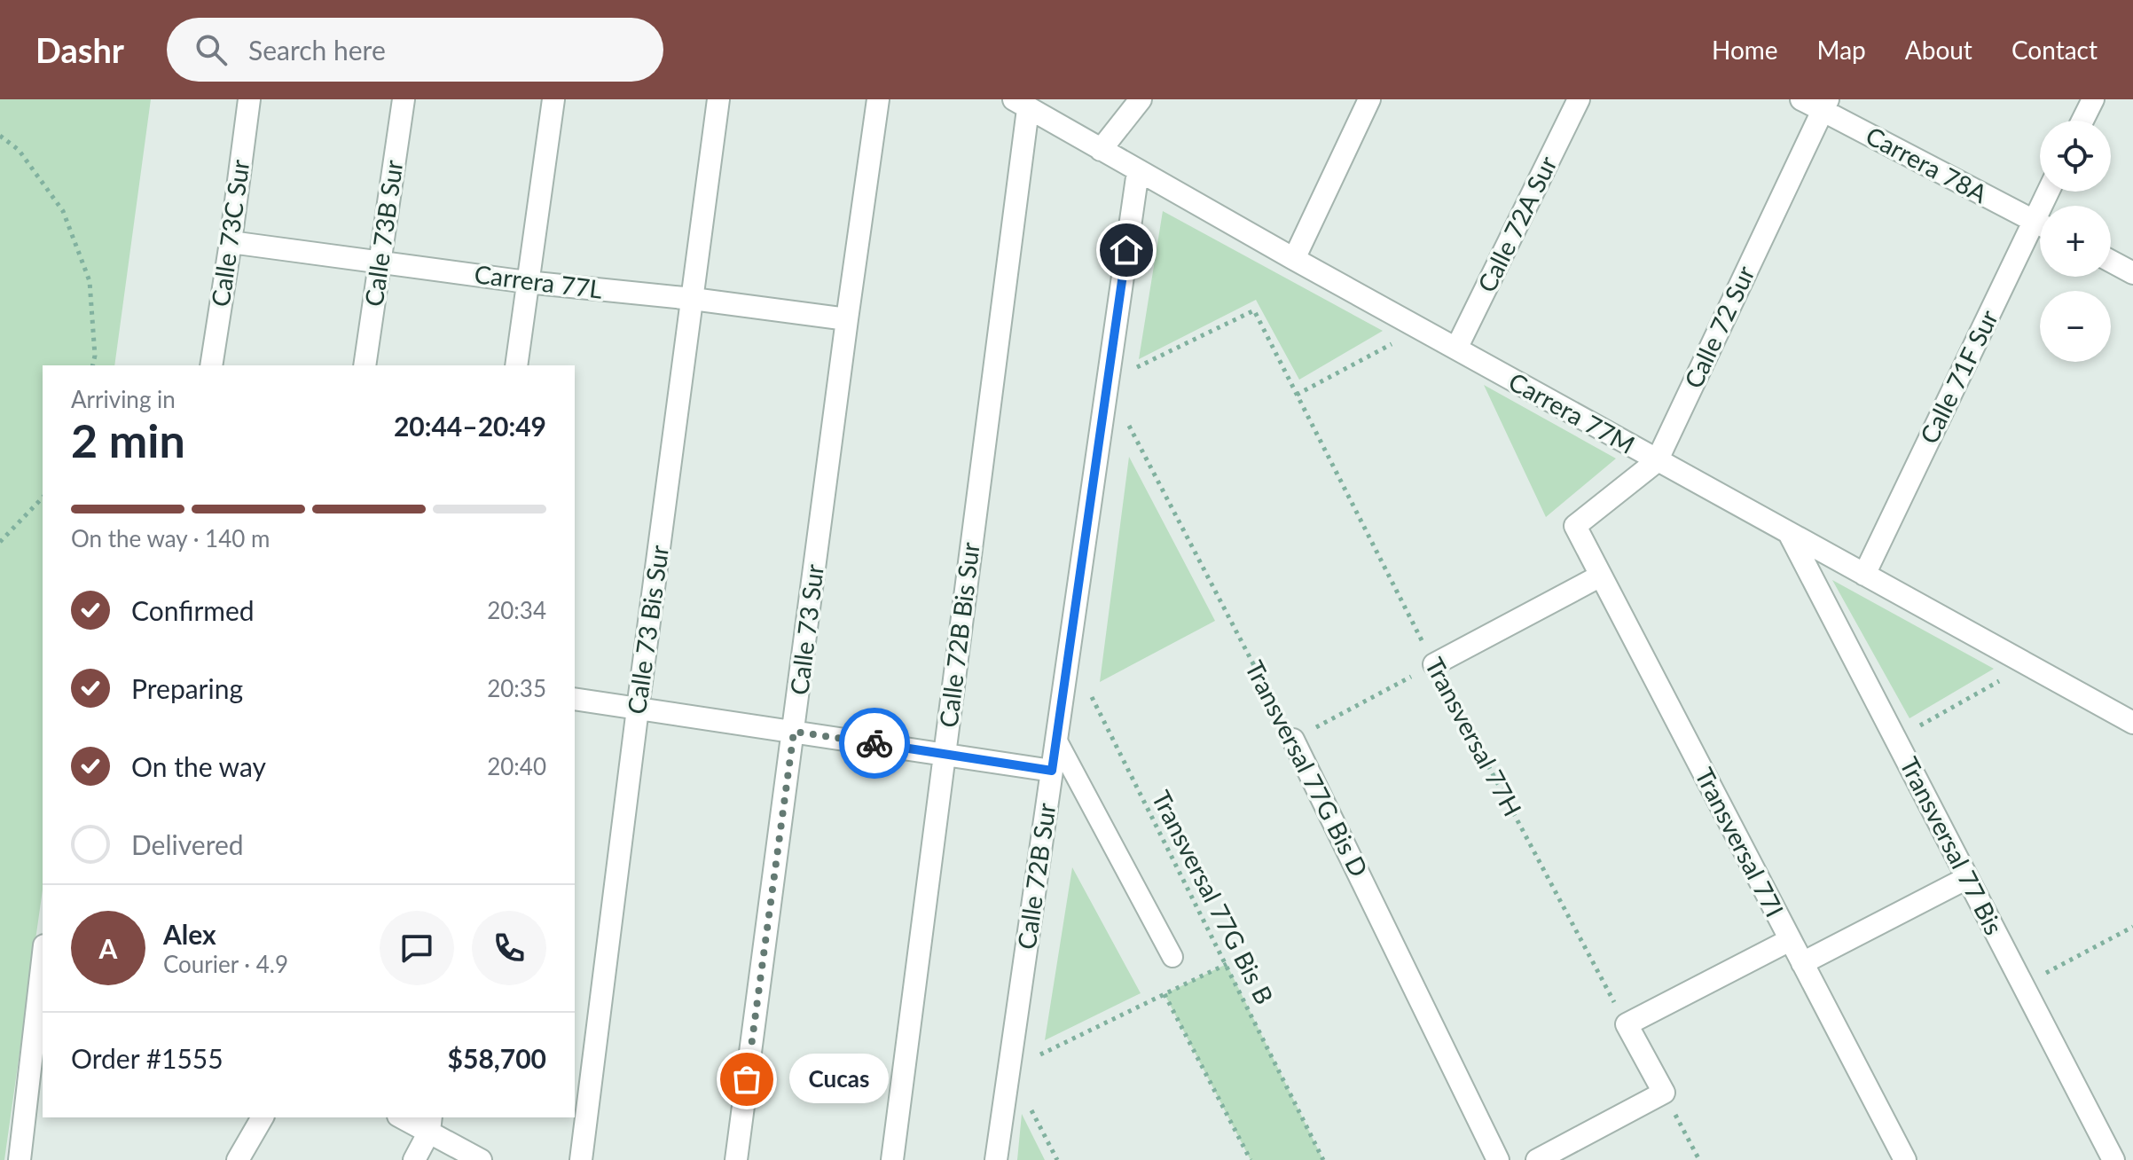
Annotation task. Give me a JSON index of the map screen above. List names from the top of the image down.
{
  "streets": {
    "street": [
      "Carrera 78A",
      "Calle 72A Sur",
      "Calle 73C Sur",
      "Calle 73B Sur",
      "Carrera 77L",
      "Calle 72 Sur",
      "Calle 71F Sur",
      "Carrera 77M",
      "Calle 73 Bis Sur",
      "Calle 73 Sur",
      "Calle 72B Bis Sur",
      "Transversal 77G Bis D",
      "Transversal 77I",
      "Transversal 77 Bis",
      "Calle 72B Sur"
    ],
    "path": ["Transversal 77H", "Transversal 77G Bis B"]
  },
  "crossings": [
    ["Carrera 78A", "Calle 72 Sur"],
    ["Calle 72A Sur", "Carrera 77M"],
    ["Calle 73C Sur", "Carrera 77L"],
    ["Calle 73B Sur", "Carrera 77L"],
    ["Carrera 77L", "Calle 73 Bis Sur"],
    ["Carrera 77L", "Calle 73 Sur"],
    ["Calle 72 Sur", "Carrera 77M"],
    ["Calle 72 Sur", "Transversal 77I"],
    ["Calle 71F Sur", "Carrera 77M"],
    ["Carrera 77M", "Calle 72B Bis Sur"],
    ["Carrera 77M", "Transversal 77 Bis"],
    ["Carrera 77M", "Calle 72B Sur"],
    ["Transversal 77H", "Transversal 77G Bis D"],
    ["Transversal 77H", "Calle 72B Sur"],
    ["Transversal 77G Bis D", "Calle 72B Sur"],
    ["Calle 72B Sur", "Transversal 77G Bis B"]
  ],
  "places": ["Cucas"],
  "page": {
    "header": "Dashr",
    "search": "Search here",
    "nav": [
      "Home",
      "Map",
      "About",
      "Contact"
    ],
    "map_buttons": ["+", "−"],
    "heading": ["2 min", "Arriving in", "20:44–20:49"],
    "panel": [
      "Alex",
      "Courier · 4.9",
      "Order #1555",
      "$58,700"
    ],
    "bar": "On the way · 140 m",
    "list": [
      ["Confirmed", "20:34"],
      ["Preparing", "20:35"],
      ["On the way", "20:40"],
      "Delivered"
    ],
    "round": "A",
    "bubble": "Cucas"
  }
}
